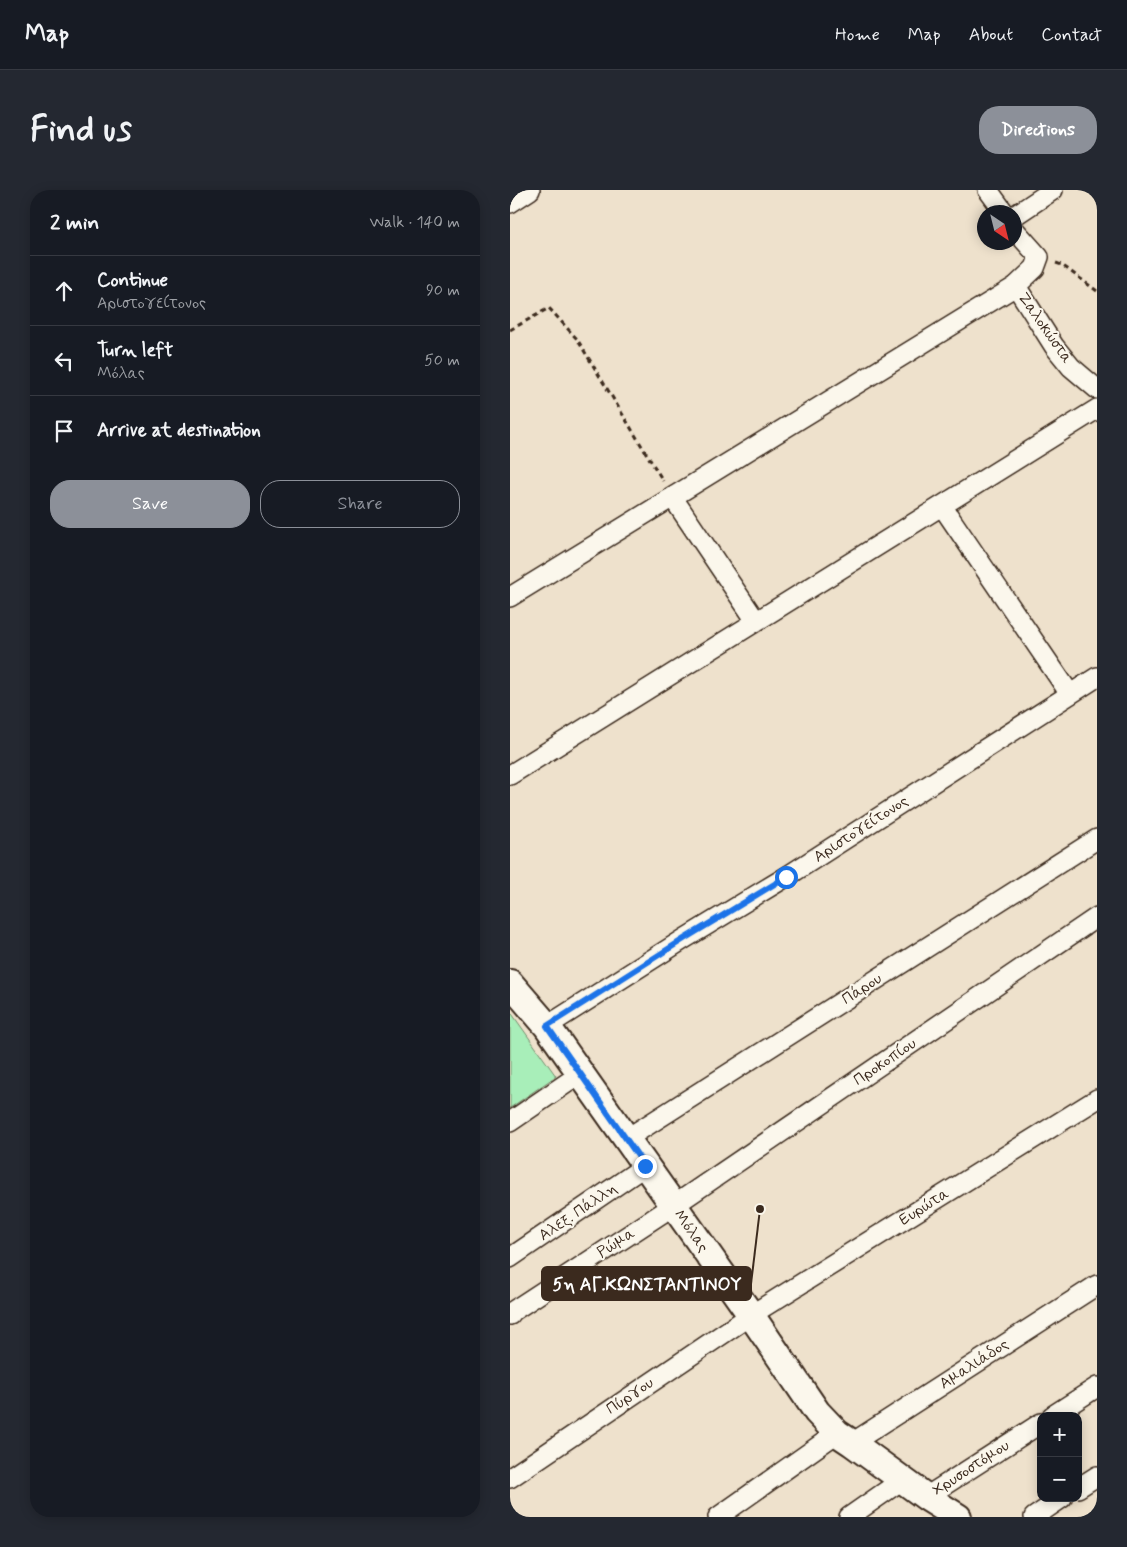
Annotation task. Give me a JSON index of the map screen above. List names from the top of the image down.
{
  "streets": {
    "street": [
      "Ζαλοκώστα",
      "Αριστογείτονος",
      "Πάρου",
      "Προκοπίου",
      "Ευρώτα",
      "Αλεξ. Πάλλη",
      "Μόλας",
      "Ρώμα",
      "Αμαλιάδος",
      "Πύργου",
      "Χρυσοστόμου"
    ]
  },
  "crossings": [
    ["Αριστογείτονος", "Μόλας"],
    ["Πάρου", "Μόλας"],
    ["Προκοπίου", "Μόλας"],
    ["Προκοπίου", "Ρώμα"],
    ["Ευρώτα", "Μόλας"],
    ["Ευρώτα", "Πύργου"],
    ["Αλεξ. Πάλλη", "Μόλας"],
    ["Μόλας", "Ρώμα"],
    ["Μόλας", "Αμαλιάδος"],
    ["Μόλας", "Πύργου"],
    ["Μόλας", "Χρυσοστόμου"]
  ],
  "places": ["5η ΑΓ.ΚΩΝΣΤΑΝΤΙΝΟΥ"],
  "north": "bottom right",
  "page": {
    "header": "Map",
    "nav": [
      "Home",
      "Map",
      "About",
      "Contact"
    ],
    "buttons": [
      "Directions",
      ["Save", "Share"]
    ],
    "title": "Find us",
    "heading": ["2 min", "Walk · 140 m"],
    "list": [
      ["Continue", "Αριστογείτονος", "90 m"],
      ["Turn left", "Μόλας", "50 m"],
      "Arrive at destination"
    ],
    "map_buttons": ["+", "−"]
  }
}
